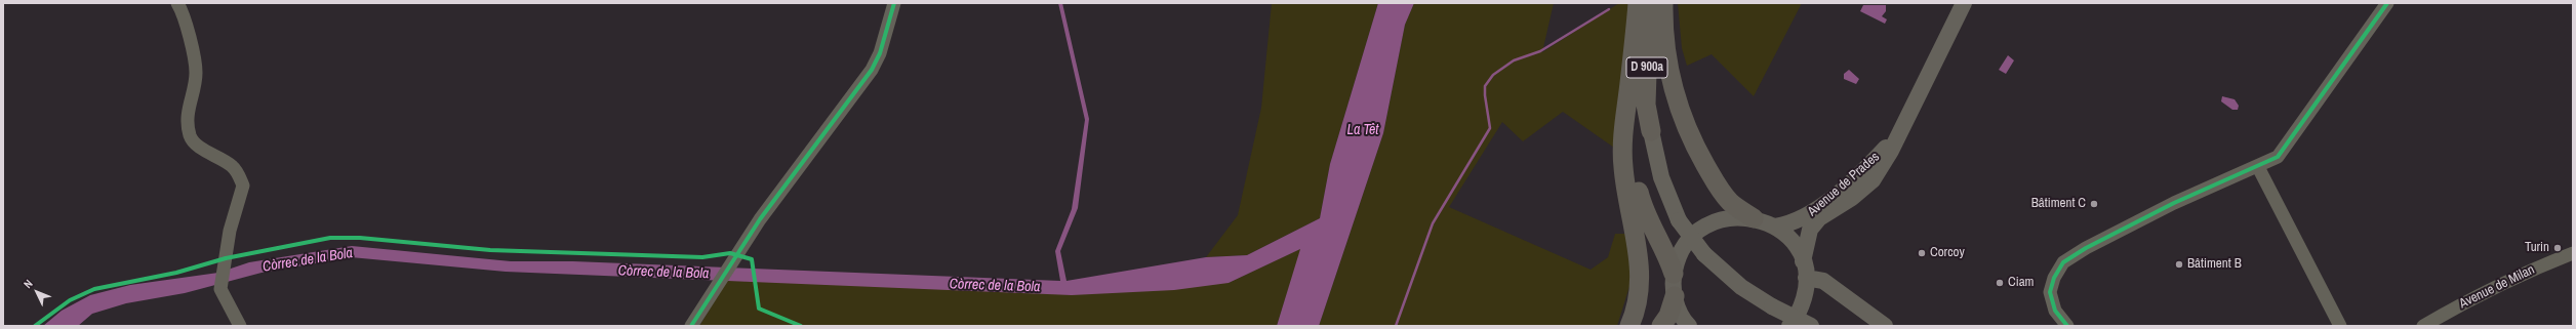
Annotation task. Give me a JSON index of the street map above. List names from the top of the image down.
{
  "streets": {
    "highway": ["D 900a"],
    "main road": ["Avenue de Prades"],
    "street": ["Avenue de Milan"]
  },
  "water": ["La Têt", "Còrrec de la Bola"],
  "places": [
    "Bâtiment C",
    "Turin",
    "Corcoy",
    "Bâtiment B",
    "Ciam"
  ],
  "north": "top left"
}
